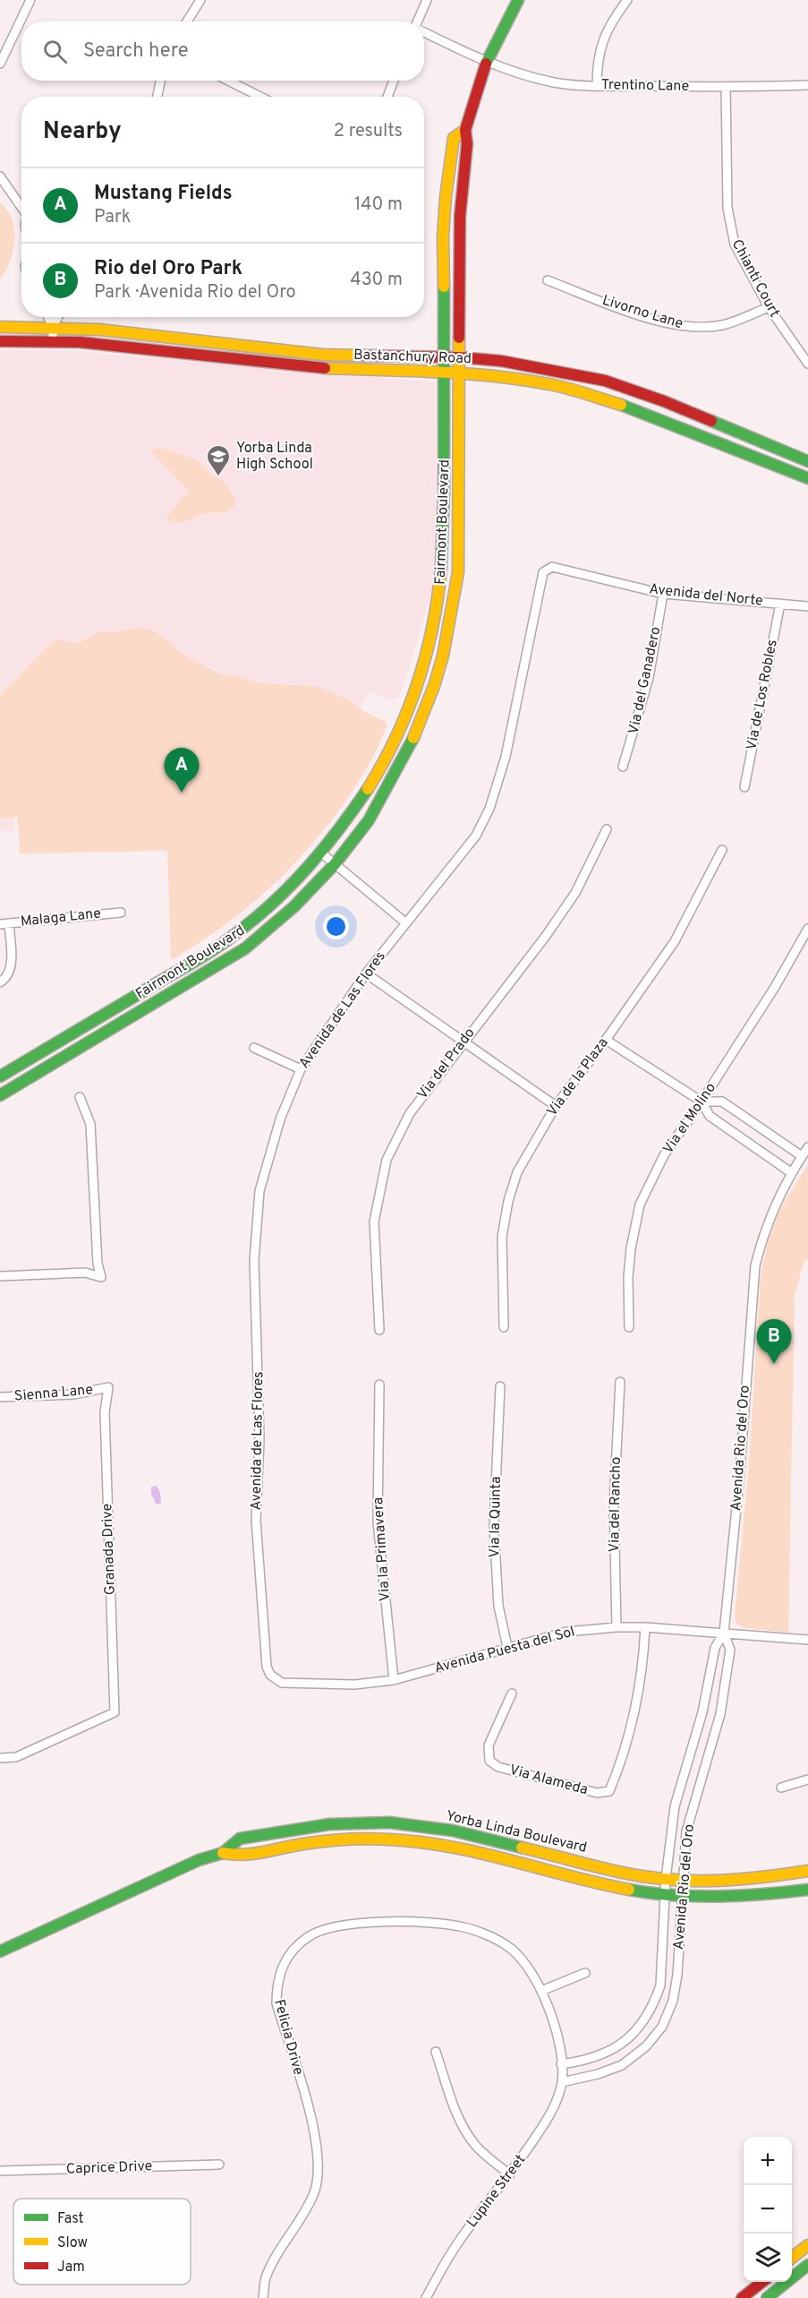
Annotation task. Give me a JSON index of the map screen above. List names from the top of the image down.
{
  "streets": {
    "main road": ["Bastanchury Road", "Fairmont Boulevard", "Yorba Linda Boulevard"],
    "street": [
      "Trentino Lane",
      "Chianti Court",
      "Livorno Lane",
      "Avenida del Norte",
      "Via del Ganadero",
      "Via de Los Robles",
      "Malaga Lane",
      "Avenida de Las Flores",
      "Via del Prado",
      "Via de la Plaza",
      "Via el Molino",
      "Sienna Lane",
      "Avenida Rio del Oro",
      "Via del Rancho",
      "Via la Quinta",
      "Granada Drive",
      "Via la Primavera",
      "Avenida Puesta del Sol",
      "Via Alameda",
      "Felicia Drive",
      "Caprice Drive",
      "Lupine Street"
    ]
  },
  "crossings": [
    ["Trentino Lane", "Chianti Court"],
    ["Trentino Lane", "Fairmont Boulevard"],
    ["Chianti Court", "Livorno Lane"],
    ["Bastanchury Road", "Fairmont Boulevard"],
    ["Avenida del Norte", "Via del Ganadero"],
    ["Avenida del Norte", "Via de Los Robles"],
    ["Avenida del Norte", "Avenida de Las Flores"],
    ["Avenida de Las Flores", "Avenida Puesta del Sol"],
    ["Sienna Lane", "Granada Drive"],
    ["Avenida Rio del Oro", "Avenida Puesta del Sol"],
    ["Avenida Rio del Oro", "Yorba Linda Boulevard"],
    ["Avenida Rio del Oro", "Felicia Drive"],
    ["Avenida Rio del Oro", "Lupine Street"],
    ["Via del Rancho", "Avenida Puesta del Sol"],
    ["Via la Quinta", "Avenida Puesta del Sol"],
    ["Via la Primavera", "Avenida Puesta del Sol"],
    ["Avenida Puesta del Sol", "Via Alameda"],
    ["Felicia Drive", "Lupine Street"]
  ],
  "places": {
    "school or university": ["Yorba Linda High School"]
  },
  "legend": ["Fast", "Slow", "Jam"],
  "page": {
    "search": "Search here",
    "heading": ["Nearby", "2 results"],
    "list": [
      {
        "mark": "A",
        "name": "Mustang Fields",
        "note": "Park",
        "value": "140 m"
      },
      {
        "mark": "B",
        "name": "Rio del Oro Park",
        "note": "Park · Avenida Rio del Oro",
        "value": "430 m"
      }
    ],
    "pins": ["A", "B"],
    "map_buttons": ["+", "−"]
  }
}
